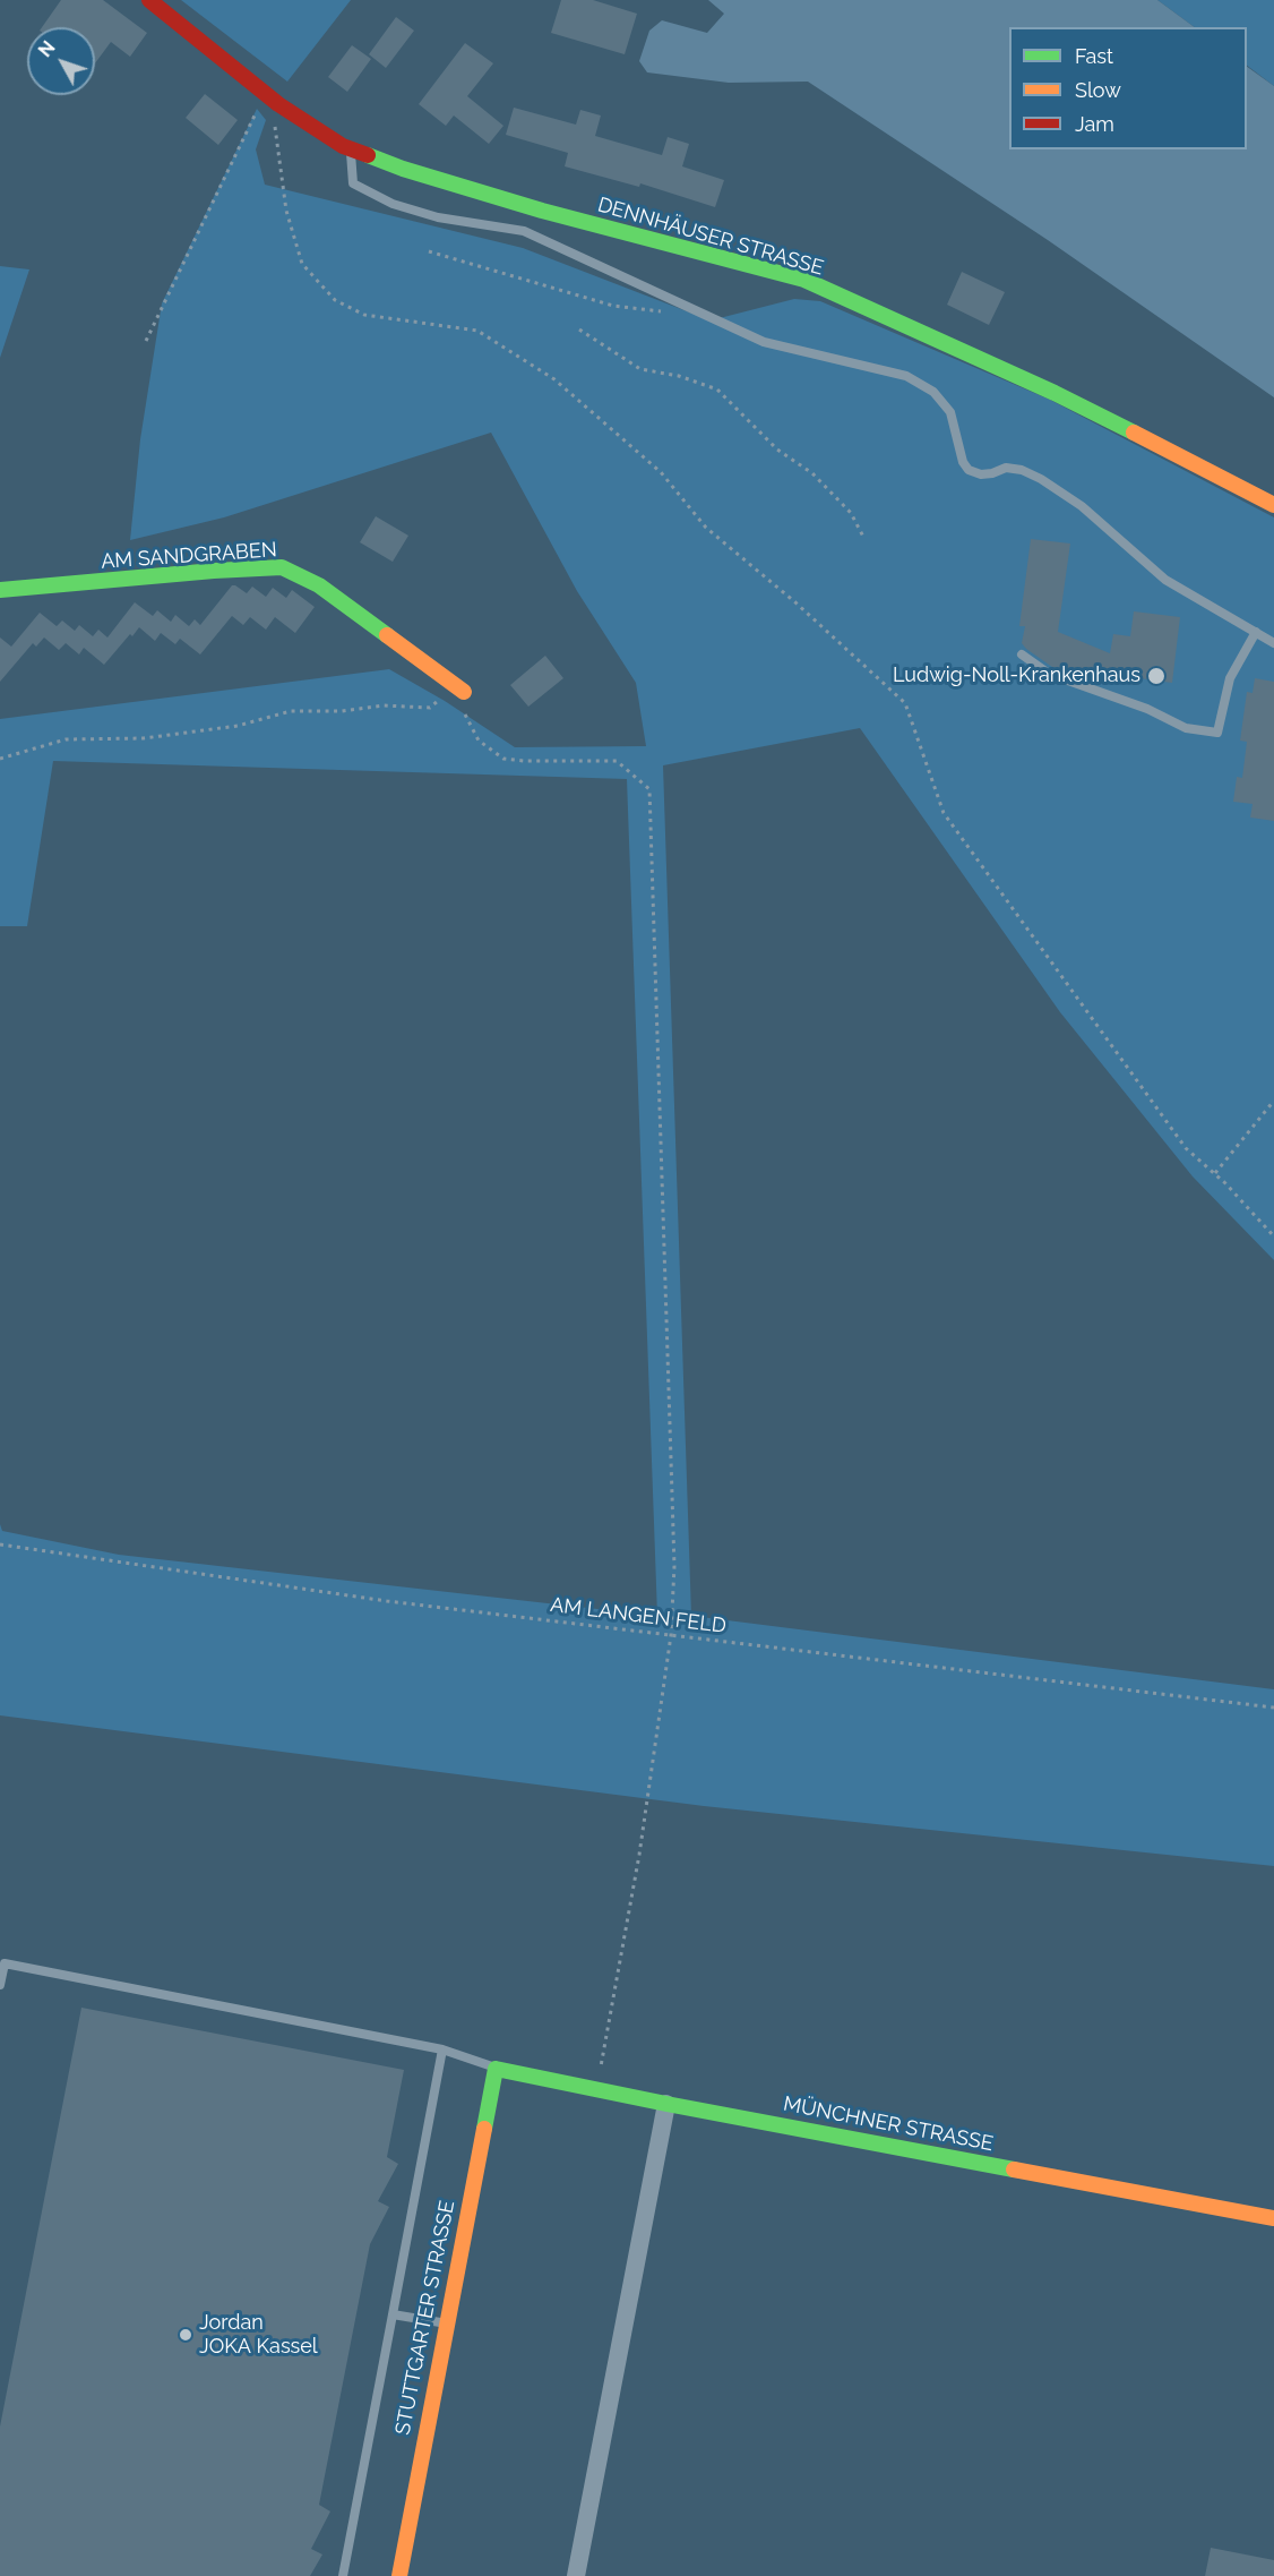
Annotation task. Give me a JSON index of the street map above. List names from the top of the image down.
{
  "streets": {
    "street": [
      "DENNHÄUSER STRASSE",
      "AM SANDGRABEN",
      "MÜNCHNER STRASSE",
      "STUTTGARTER STRASSE"
    ],
    "path": ["AM LANGEN FELD"]
  },
  "crossings": [
    ["MÜNCHNER STRASSE", "STUTTGARTER STRASSE"]
  ],
  "places": ["Ludwig-Noll-Krankenhaus", "Jordan JOKA Kassel"],
  "legend": ["Fast", "Slow", "Jam"],
  "north": "top left"
}
